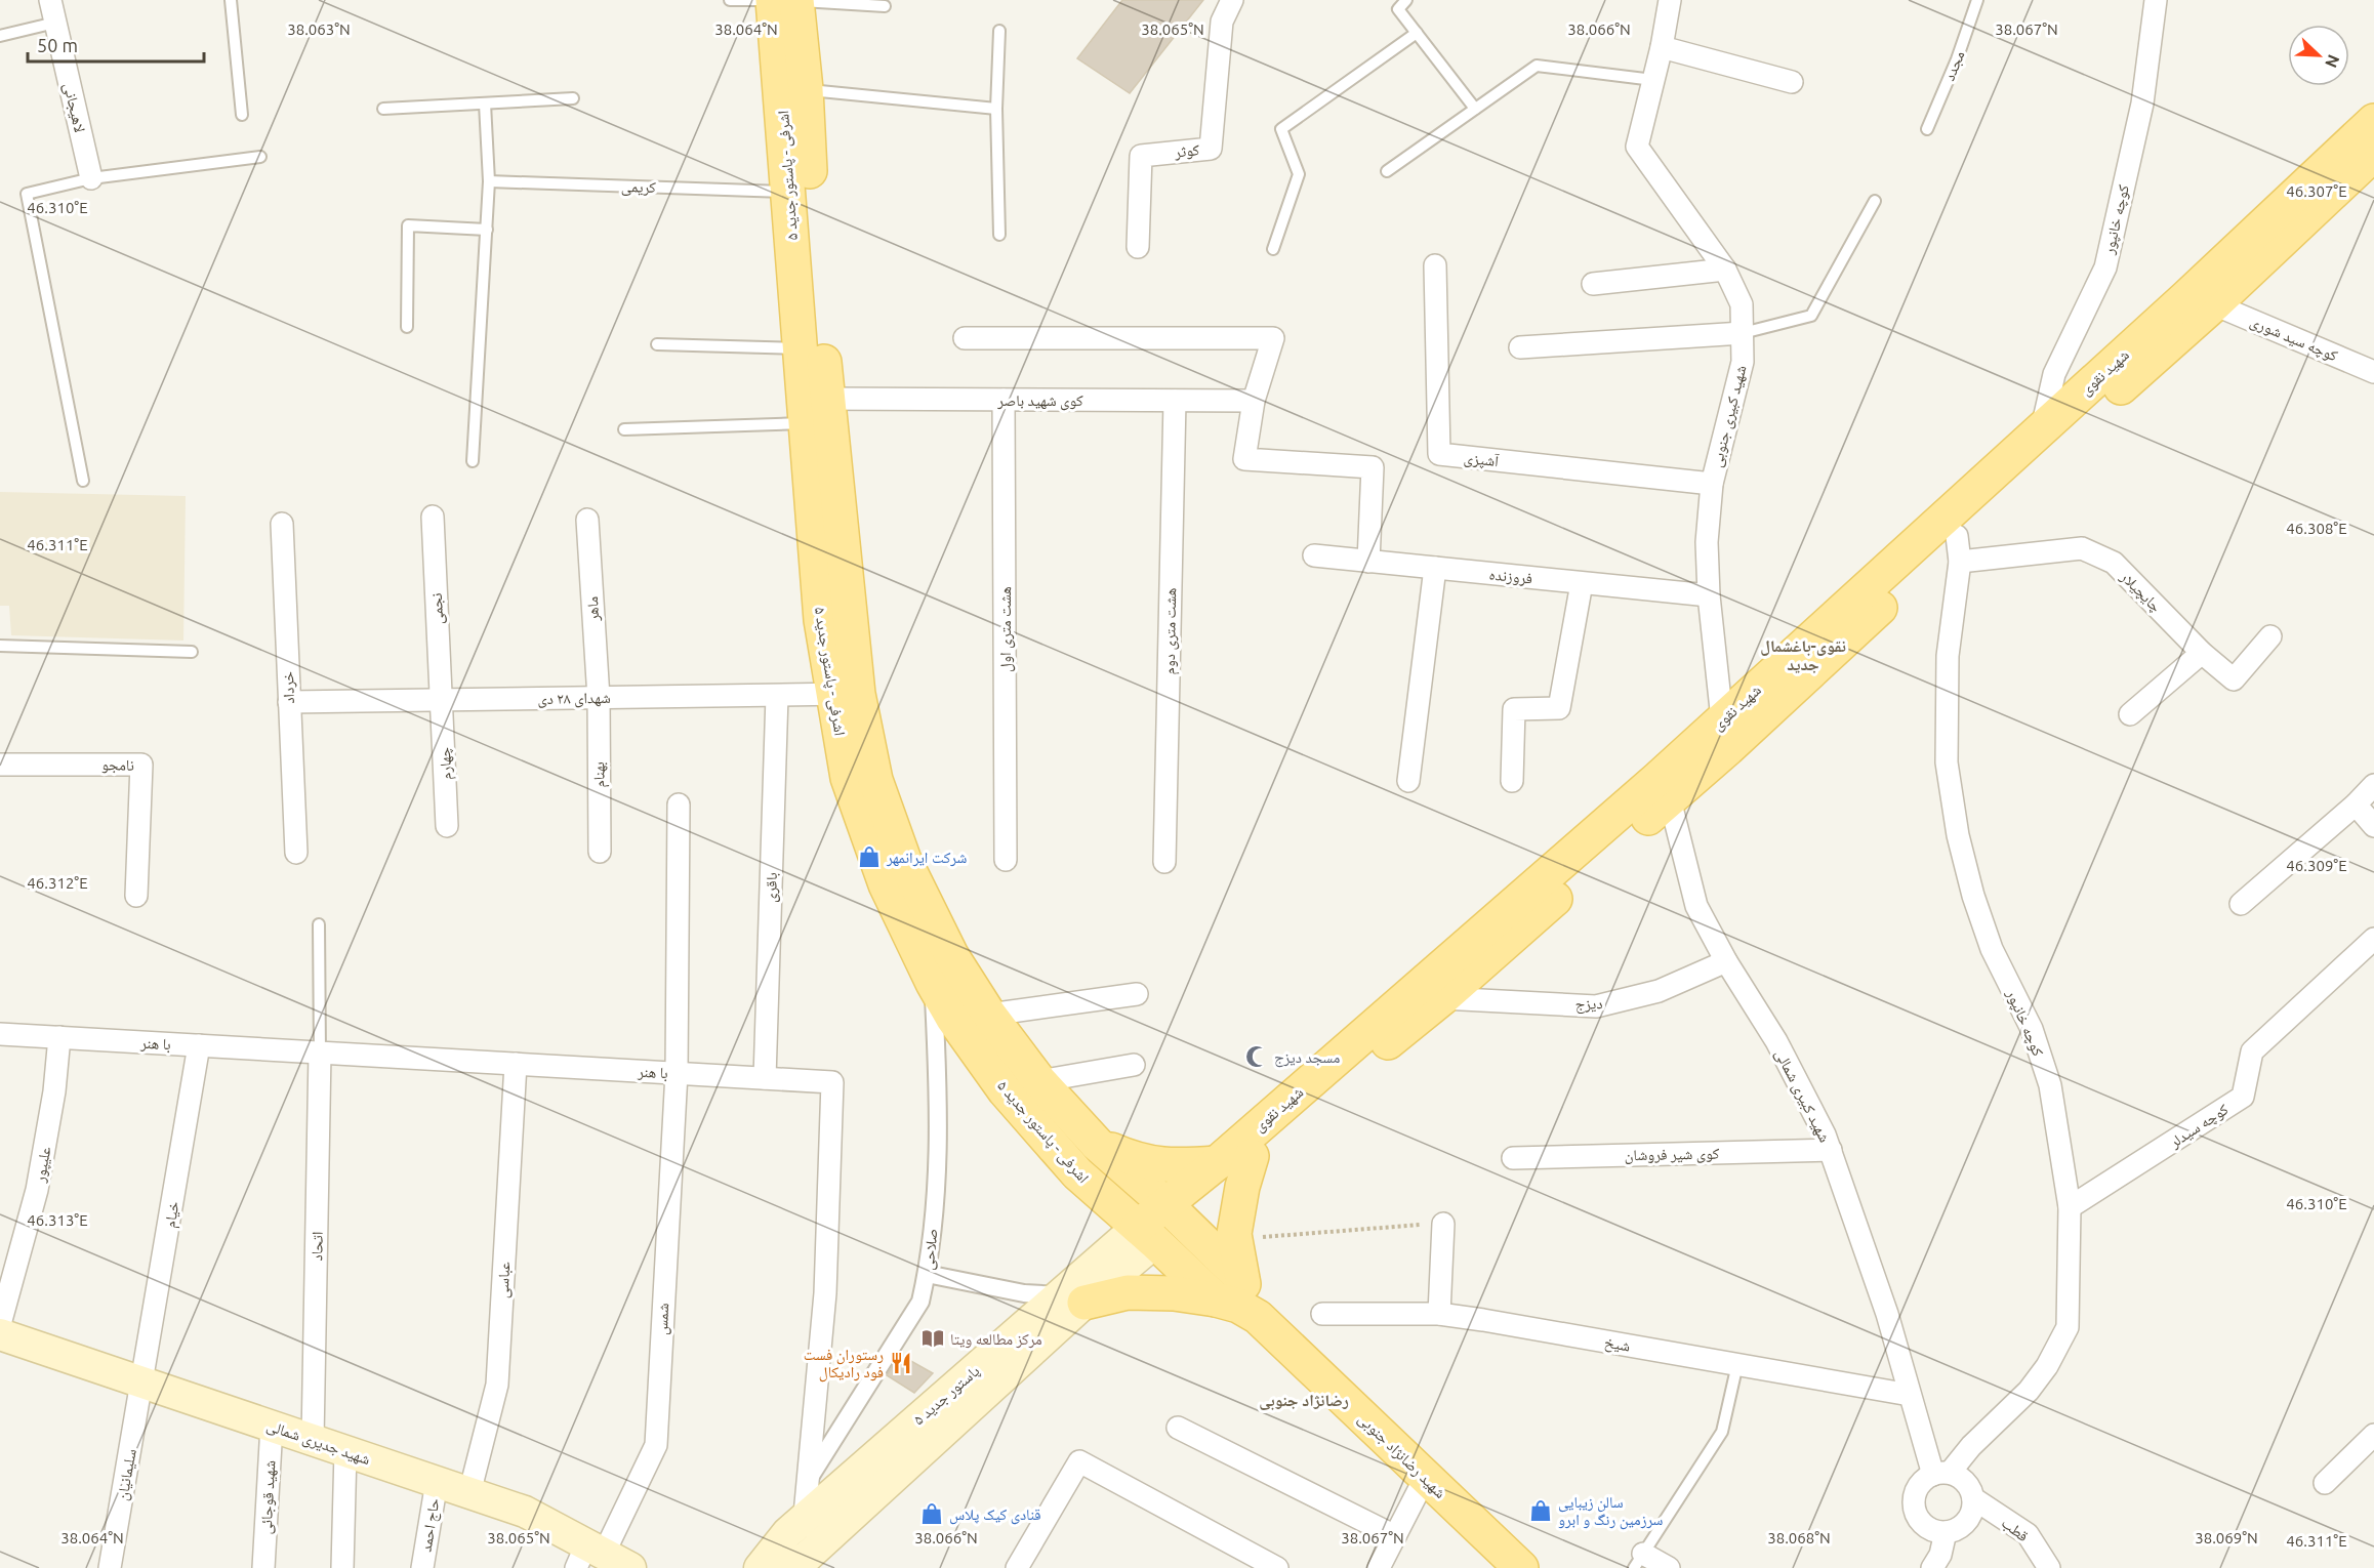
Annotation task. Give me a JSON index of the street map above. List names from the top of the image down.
{
  "streets": {
    "main road": [
      "اشرفی - پاستور جدید ۵",
      "شهید نقوی",
      "پاستور جدید ۵",
      "شهید جدیری شمالی",
      "شهید رضانژاد جنوبی"
    ],
    "street": [
      "لاهیجانی",
      "کوثر",
      "کوچه خانپور",
      "کوچه سید شوری",
      "کوی شهید باصر",
      "شهید کبیری جنوبی",
      "آشپزی",
      "فروزنده",
      "چایچیلار",
      "نجمی",
      "ماهر",
      "هشت متری اول",
      "هشت متری دوم",
      "خرداد",
      "شهدای ۲۸ دی",
      "چهارم",
      "نامجو",
      "بهنام",
      "باقری",
      "دیزج",
      "با هنر",
      "شهید کبیری شمالی",
      "کوچه سیدلر",
      "کوی شیر فروشان",
      "علیپور",
      "خیام",
      "اتحاد",
      "صلاحی",
      "عباسی",
      "شمس",
      "شیخ",
      "سلیمانیان",
      "شهید قوجائی",
      "حاج احمد",
      "قطب"
    ],
    "lane": ["مجدد", "کریمی"]
  },
  "crossings": [
    ["اشرفی - پاستور جدید ۵", "کریمی"],
    ["اشرفی - پاستور جدید ۵", "شهید نقوی"],
    ["اشرفی - پاستور جدید ۵", "کوی شهید باصر"],
    ["اشرفی - پاستور جدید ۵", "شهدای ۲۸ دی"],
    ["اشرفی - پاستور جدید ۵", "صلاحی"],
    ["اشرفی - پاستور جدید ۵", "پاستور جدید ۵"],
    ["کوچه خانپور", "شهید نقوی"],
    ["کوچه خانپور", "چایچیلار"],
    ["کوچه خانپور", "شهید کبیری شمالی"],
    ["کوچه خانپور", "کوچه سیدلر"],
    ["کوچه خانپور", "قطب"],
    ["کوچه سید شوری", "شهید نقوی"],
    ["شهید نقوی", "شهید کبیری جنوبی"],
    ["شهید نقوی", "چایچیلار"],
    ["شهید نقوی", "دیزج"],
    ["شهید نقوی", "شهید کبیری شمالی"],
    ["شهید نقوی", "پاستور جدید ۵"],
    ["کوی شهید باصر", "هشت متری اول"],
    ["کوی شهید باصر", "هشت متری دوم"],
    ["شهید کبیری جنوبی", "آشپزی"],
    ["شهید کبیری جنوبی", "فروزنده"],
    ["نجمی", "شهدای ۲۸ دی"],
    ["نجمی", "چهارم"],
    ["ماهر", "شهدای ۲۸ دی"],
    ["ماهر", "بهنام"],
    ["خرداد", "شهدای ۲۸ دی"],
    ["شهدای ۲۸ دی", "چهارم"],
    ["شهدای ۲۸ دی", "بهنام"],
    ["شهدای ۲۸ دی", "باقری"],
    ["باقری", "با هنر"],
    ["دیزج", "شهید کبیری شمالی"],
    ["با هنر", "علیپور"],
    ["با هنر", "خیام"],
    ["با هنر", "اتحاد"],
    ["با هنر", "صلاحی"],
    ["با هنر", "عباسی"],
    ["با هنر", "شمس"],
    ["با هنر", "پاستور جدید ۵"],
    ["شهید کبیری شمالی", "کوی شیر فروشان"],
    ["شهید کبیری شمالی", "شیخ"],
    ["شهید کبیری شمالی", "قطب"],
    ["خیام", "شهید جدیری شمالی"],
    ["خیام", "سلیمانیان"],
    ["اتحاد", "شهید جدیری شمالی"],
    ["عباسی", "شهید جدیری شمالی"],
    ["شمس", "شهید جدیری شمالی"],
    ["شهید جدیری شمالی", "سلیمانیان"],
    ["شهید جدیری شمالی", "شهید قوجائی"],
    ["شهید جدیری شمالی", "حاج احمد"]
  ],
  "districts": ["نقوی-باغشمال جدید", "رضانژاد جنوبی"],
  "places": {
    "shop": ["شرکت ایرانمهر", "سالن زیبایی سرزمین رنگ و ابرو", "قنادی کیک پلاس"],
    "mosque": ["مسجد دیزج"],
    "library": ["مرکز مطالعه ویتا"],
    "restaurant": ["رستوران فست فود رادیکال"]
  },
  "scale_bar": "50 m",
  "north": "bottom right",
  "coordinates": [
    "38.063°N",
    "38.064°N",
    "38.065°N",
    "38.066°N",
    "38.067°N",
    "46.307°E",
    "46.310°E",
    "46.308°E",
    "46.311°E",
    "46.309°E",
    "46.312°E",
    "46.313°E",
    "38.068°N",
    "38.069°N"
  ]
}
